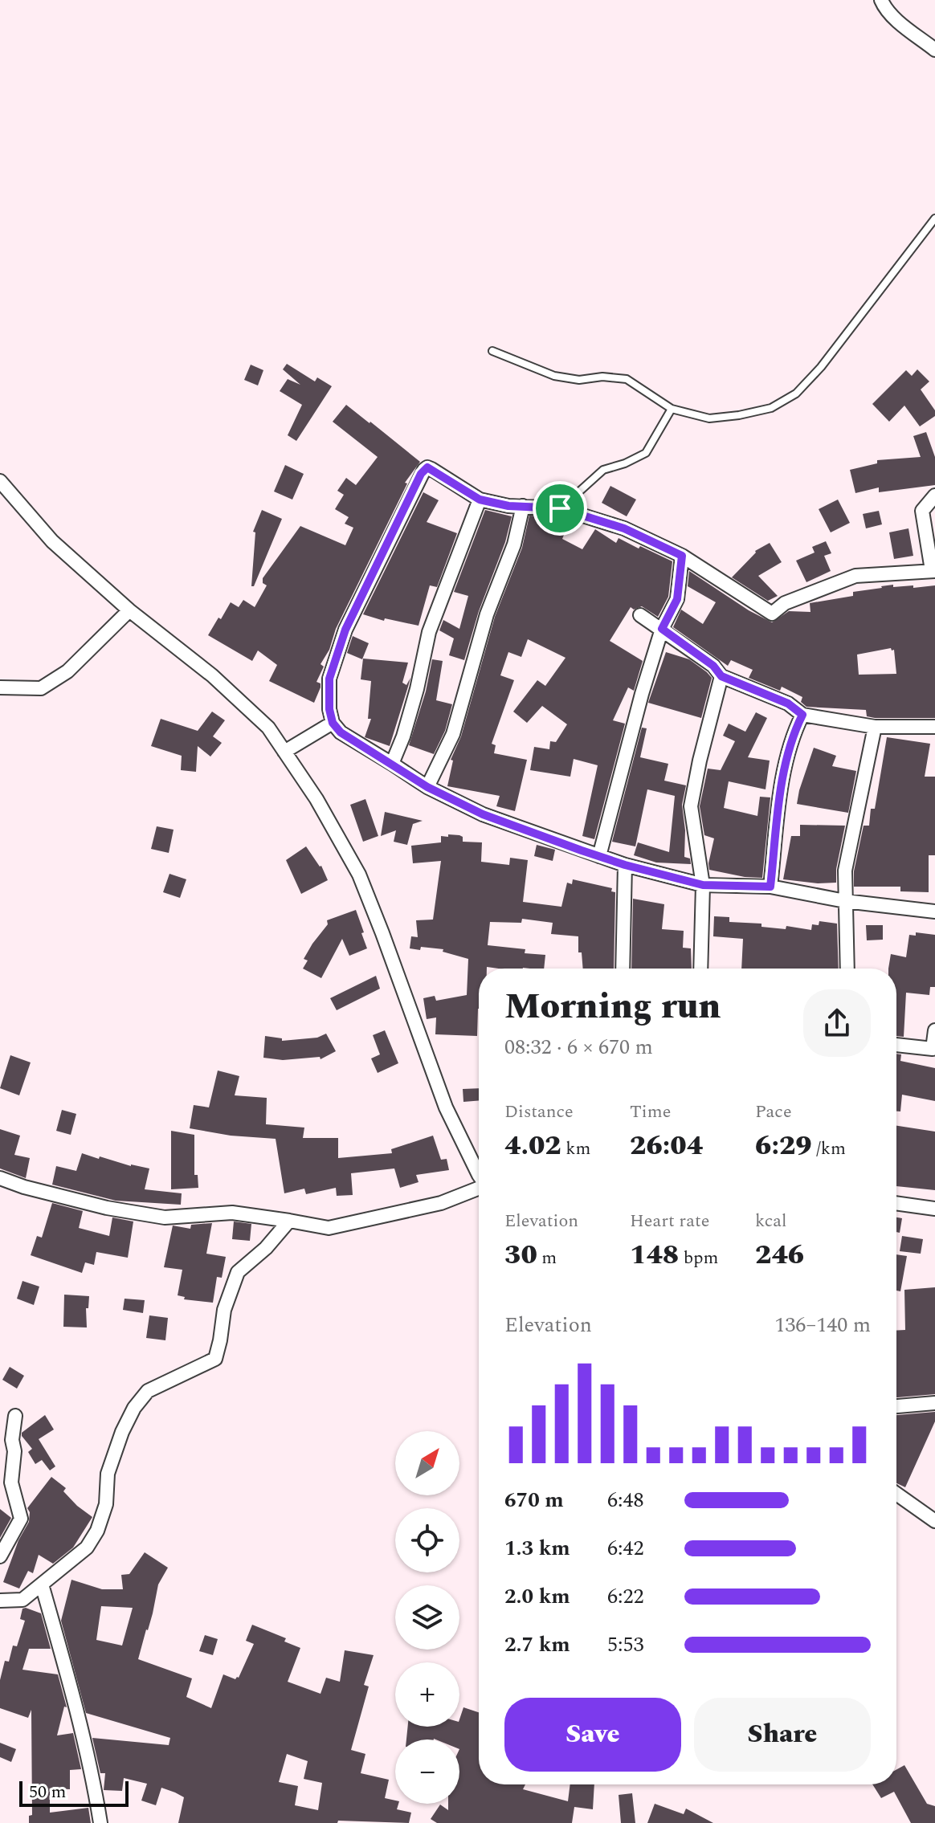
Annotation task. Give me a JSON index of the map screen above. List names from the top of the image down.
{
  "scale_bar": "50 m",
  "north": "top right",
  "page": {
    "heading": ["Morning run", "08:32 · 6 × 670 m"],
    "stats": [
      ["Distance", "4.02 km"],
      ["Time", "26:04"],
      ["Pace", "6:29 /km"],
      ["Elevation", "30 m"],
      ["Heart rate", "148 bpm"],
      ["kcal", "246"]
    ],
    "chart": ["Elevation", "136–140 m"],
    "map_buttons": ["+", "−"],
    "list": [
      {
        "name": "670 m",
        "note": "6:48"
      },
      {
        "name": "1.3 km",
        "note": "6:42"
      },
      {
        "name": "2.0 km",
        "note": "6:22"
      },
      {
        "name": "2.7 km",
        "note": "5:53"
      }
    ],
    "buttons": ["Save", "Share"],
    "scale": "50 m"
  }
}
